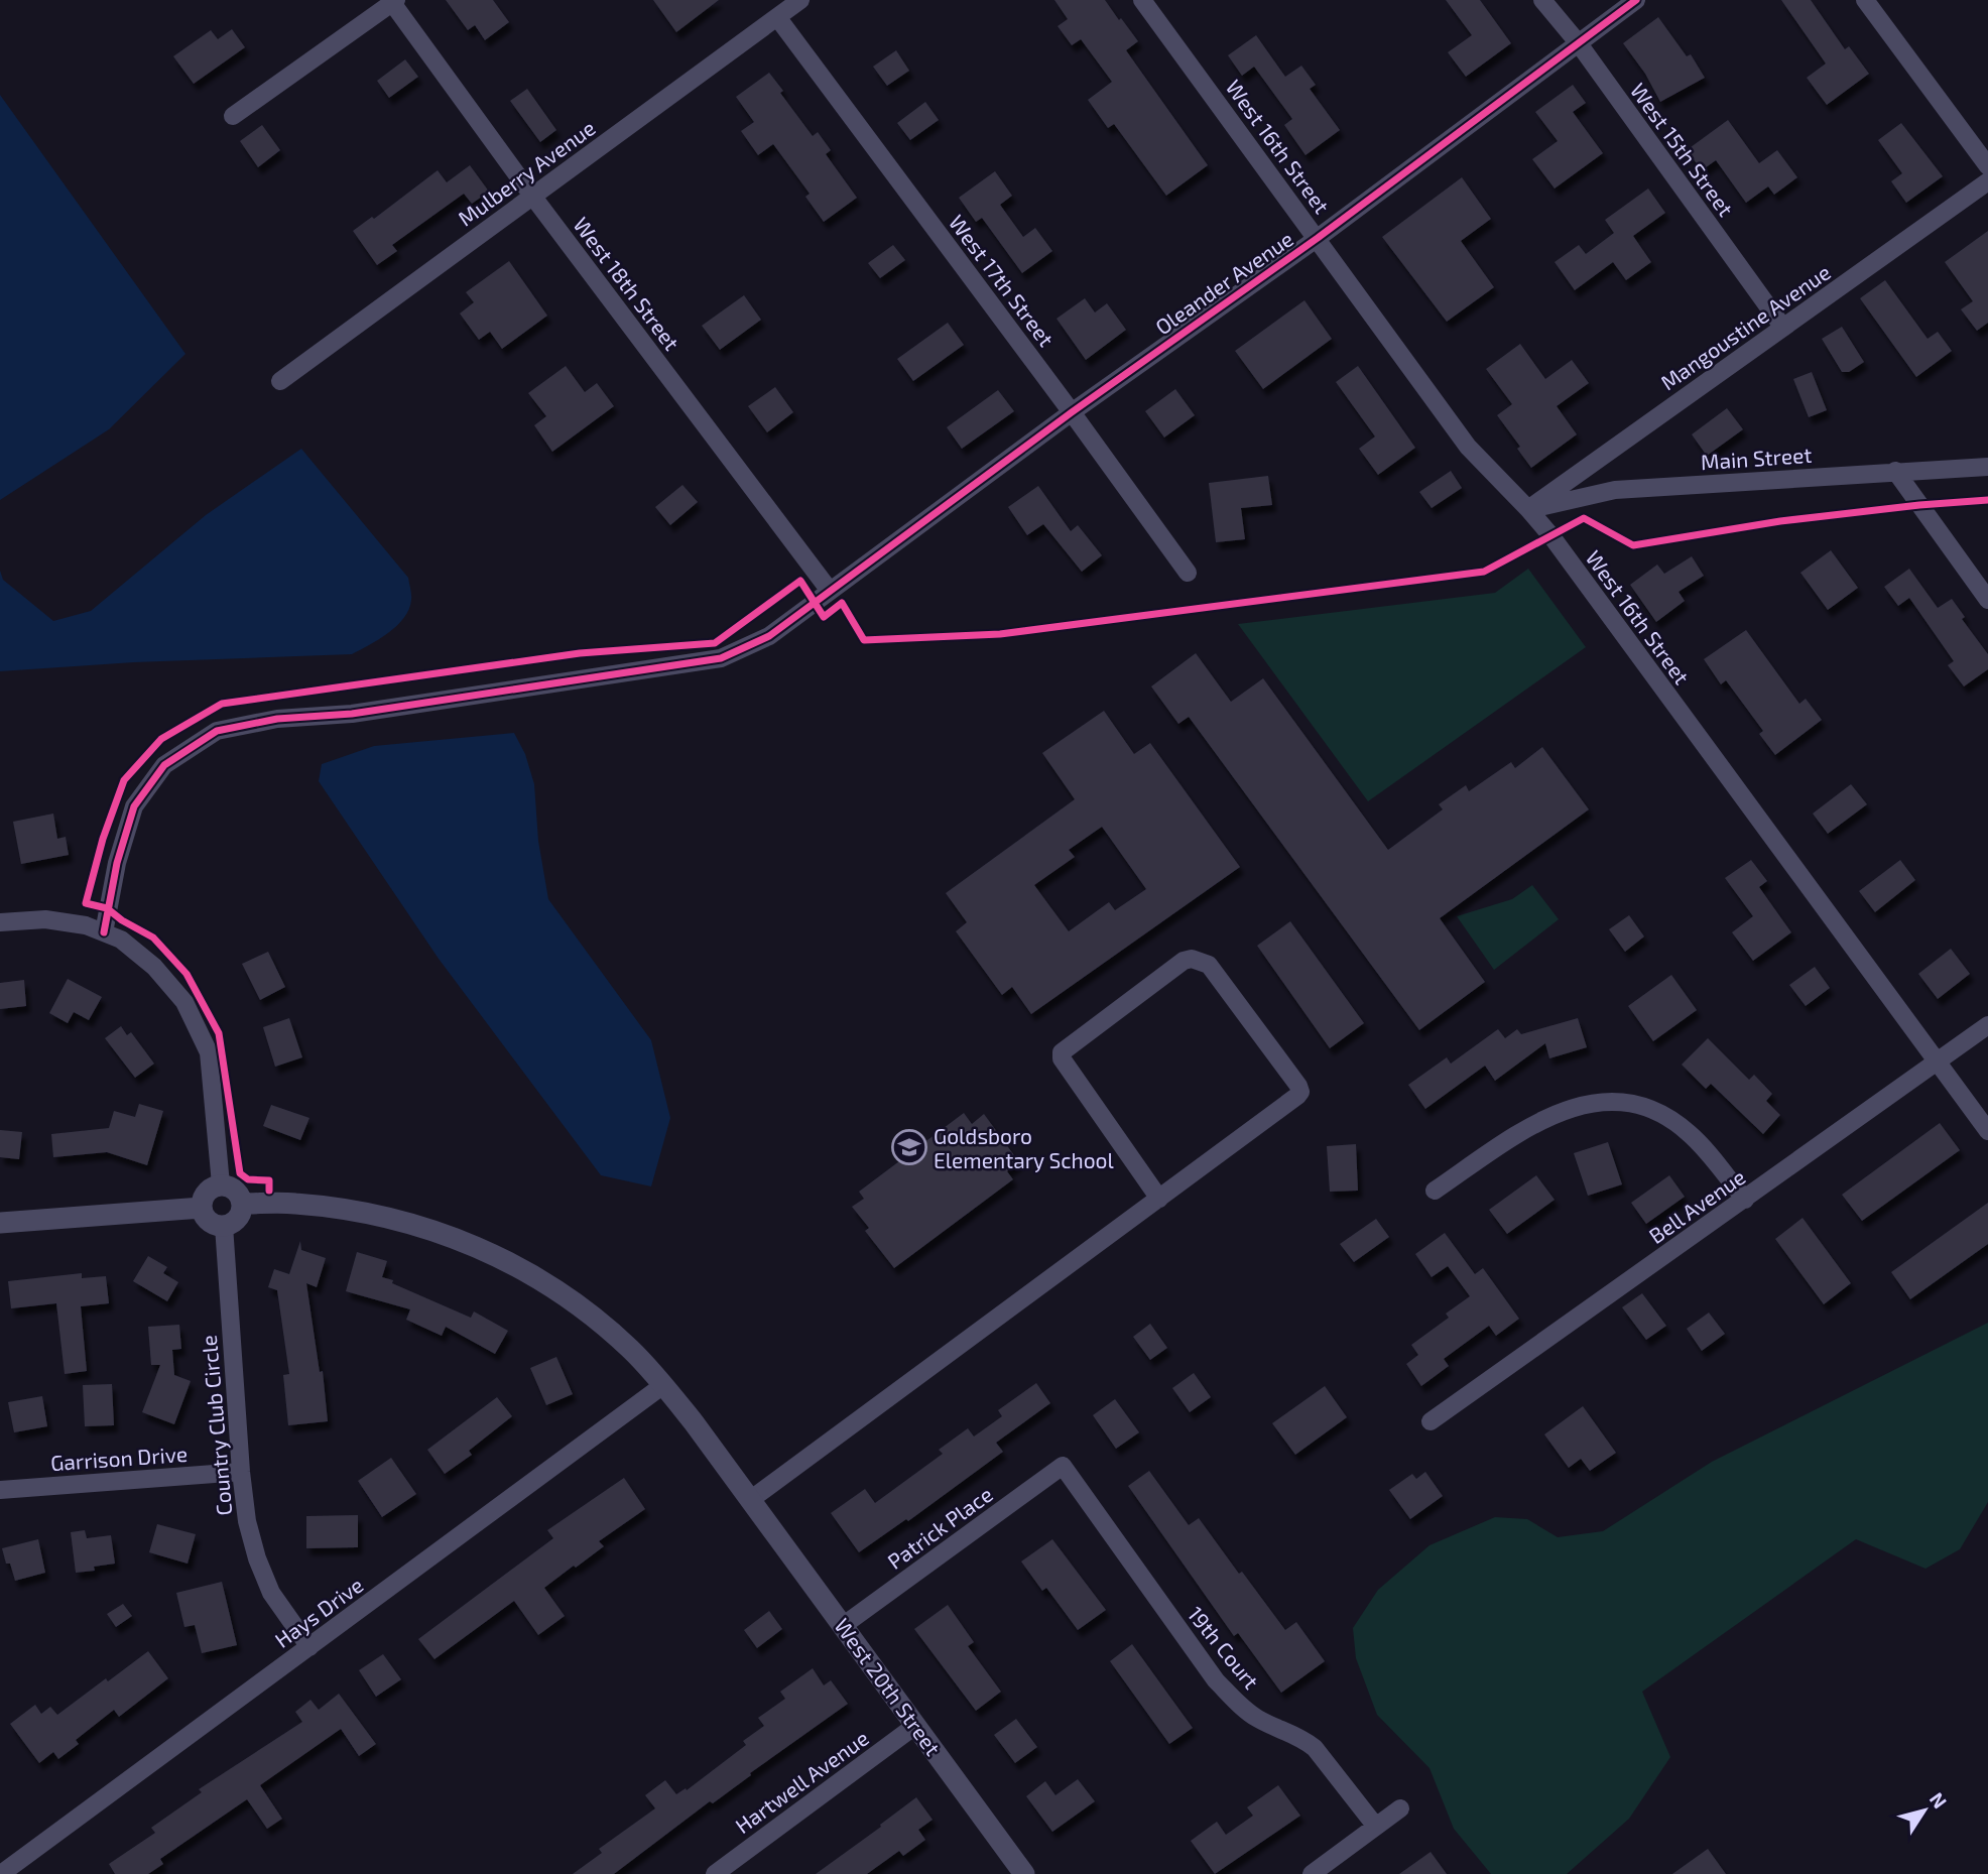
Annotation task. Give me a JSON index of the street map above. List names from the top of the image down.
{
  "streets": {
    "street": [
      "West 16th Street",
      "West 15th Street",
      "Mulberry Avenue",
      "West 17th Street",
      "Oleander Avenue",
      "West 18th Street",
      "Mangoustine Avenue",
      "Main Street",
      "Bell Avenue",
      "Country Club Circle",
      "Garrison Drive",
      "Patrick Place",
      "Hays Drive",
      "19th Court",
      "West 20th Street",
      "Hartwell Avenue"
    ]
  },
  "crossings": [
    ["West 16th Street", "Oleander Avenue"],
    ["West 16th Street", "Mangoustine Avenue"],
    ["West 16th Street", "Main Street"],
    ["West 16th Street", "Bell Avenue"],
    ["West 15th Street", "Oleander Avenue"],
    ["West 15th Street", "Mangoustine Avenue"],
    ["Mulberry Avenue", "West 17th Street"],
    ["Mulberry Avenue", "West 18th Street"],
    ["West 17th Street", "Oleander Avenue"],
    ["Oleander Avenue", "West 18th Street"],
    ["Mangoustine Avenue", "Main Street"],
    ["Country Club Circle", "Garrison Drive"],
    ["Country Club Circle", "Hays Drive"],
    ["Country Club Circle", "West 20th Street"],
    ["Patrick Place", "19th Court"],
    ["Patrick Place", "West 20th Street"],
    ["Hays Drive", "West 20th Street"],
    ["West 20th Street", "Hartwell Avenue"]
  ],
  "places": {
    "school or university": ["Goldsboro Elementary School"]
  },
  "north": "top right"
}
